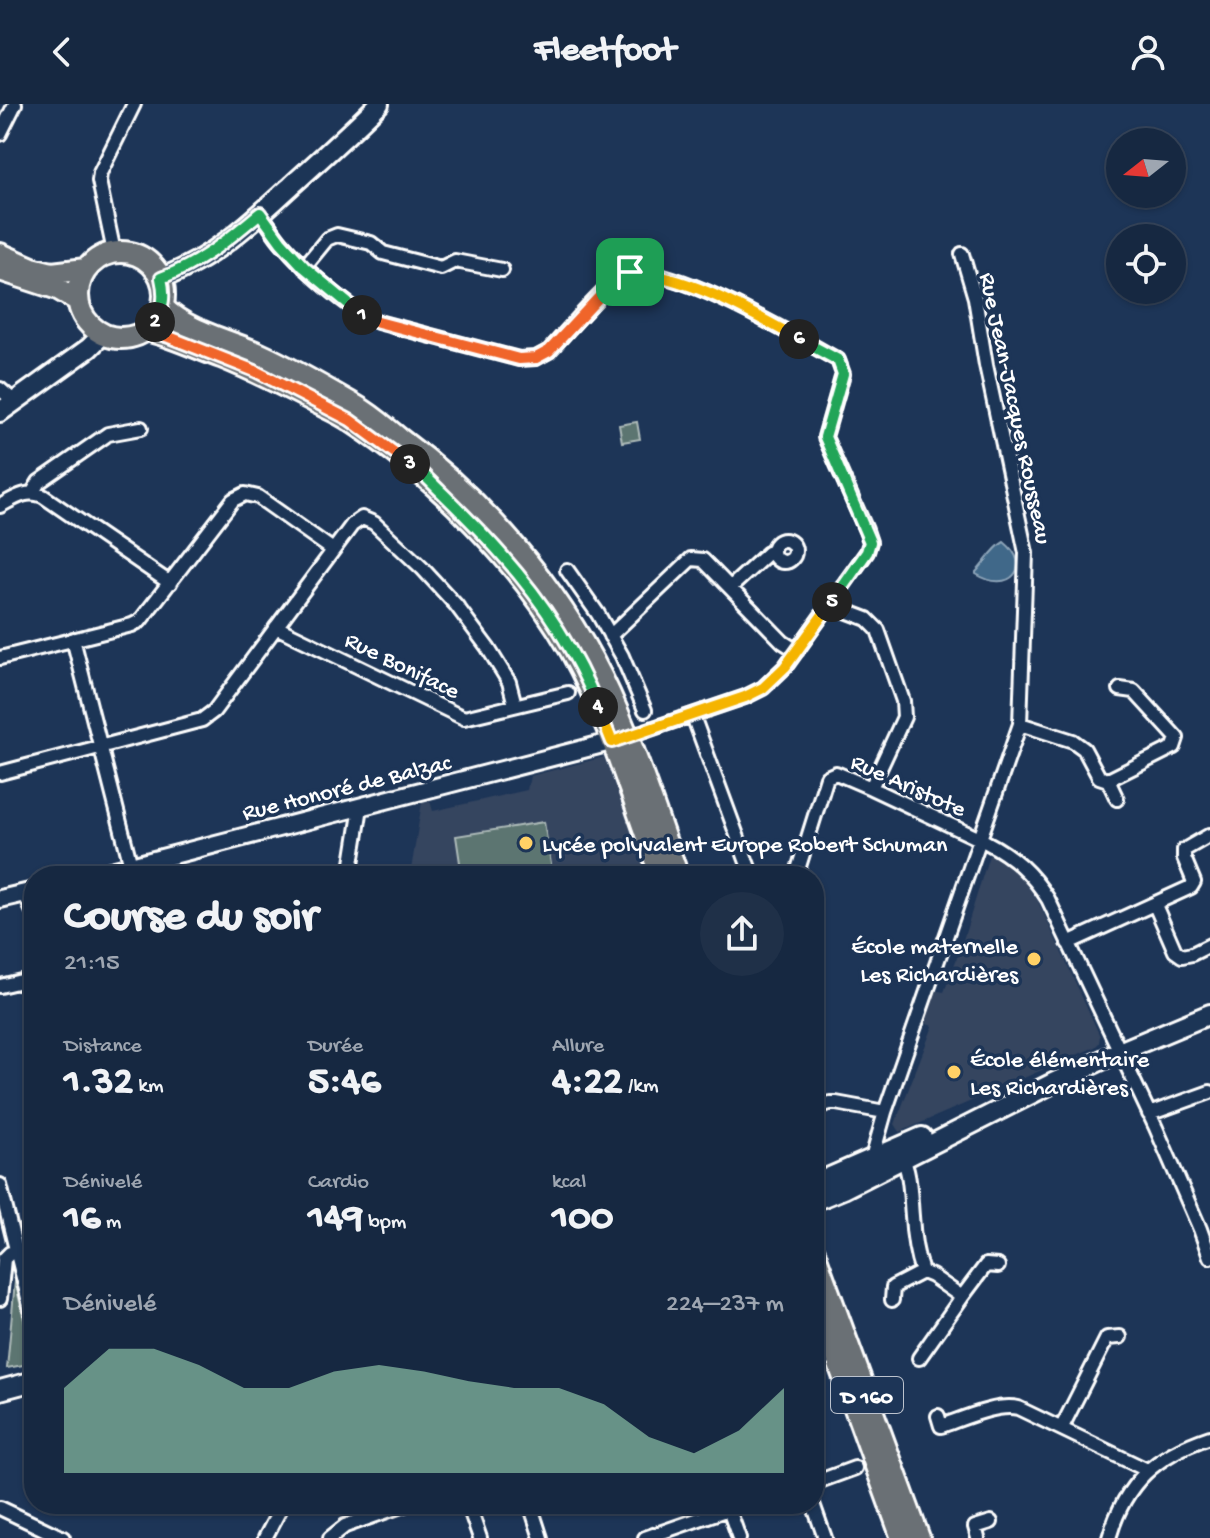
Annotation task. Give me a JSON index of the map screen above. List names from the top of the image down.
{
  "streets": {
    "main road": ["D 160"],
    "street": [
      "Rue Jean-Jacques Rousseau",
      "Rue Boniface",
      "Rue Aristote",
      "Rue Honoré de Balzac"
    ]
  },
  "crossings": [
    ["Rue Jean-Jacques Rousseau", "Rue Aristote"]
  ],
  "places": ["Lycée polyvalent Europe Robert Schuman", "École maternelle Les Richardières", "École élémentaire Les Richardières"],
  "north": "left",
  "page": {
    "header": "Fleetfoot",
    "pins": [
      "1",
      "2",
      "6",
      "3",
      "5",
      "4"
    ],
    "heading": ["Course du soir", "21:15"],
    "stats": [
      ["Distance", "1.32 km"],
      ["Durée", "5:46"],
      ["Allure", "4:22 /km"],
      ["Dénivelé", "16 m"],
      ["Cardio", "149 bpm"],
      ["kcal", "100"]
    ],
    "chart": ["Dénivelé", "224–237 m"]
  }
}
